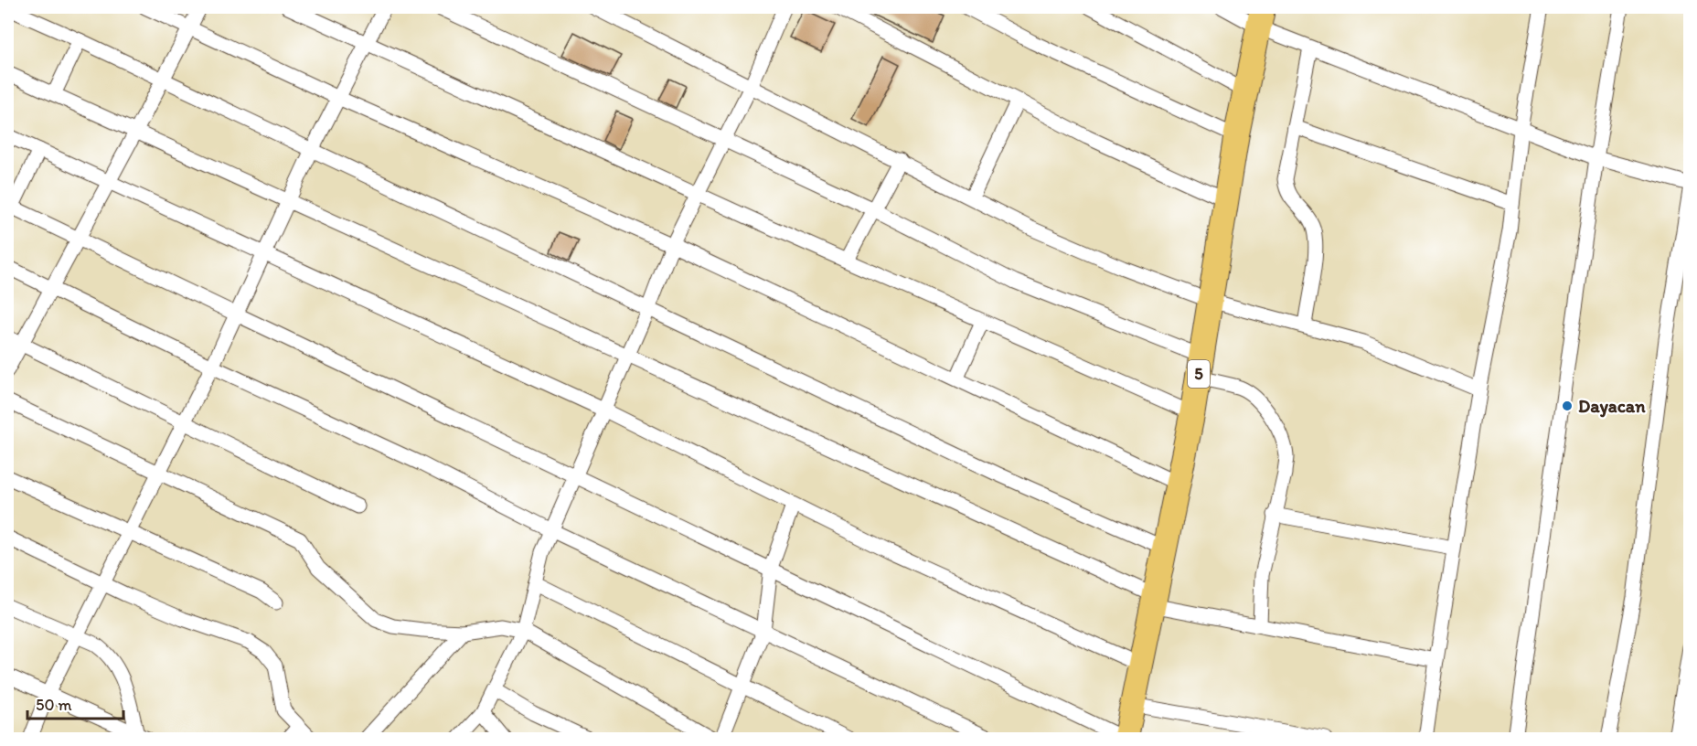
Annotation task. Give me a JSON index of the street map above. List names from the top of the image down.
{
  "streets": {
    "highway": ["5"]
  },
  "places": ["Dayacan"],
  "scale_bar": "50 m"
}
